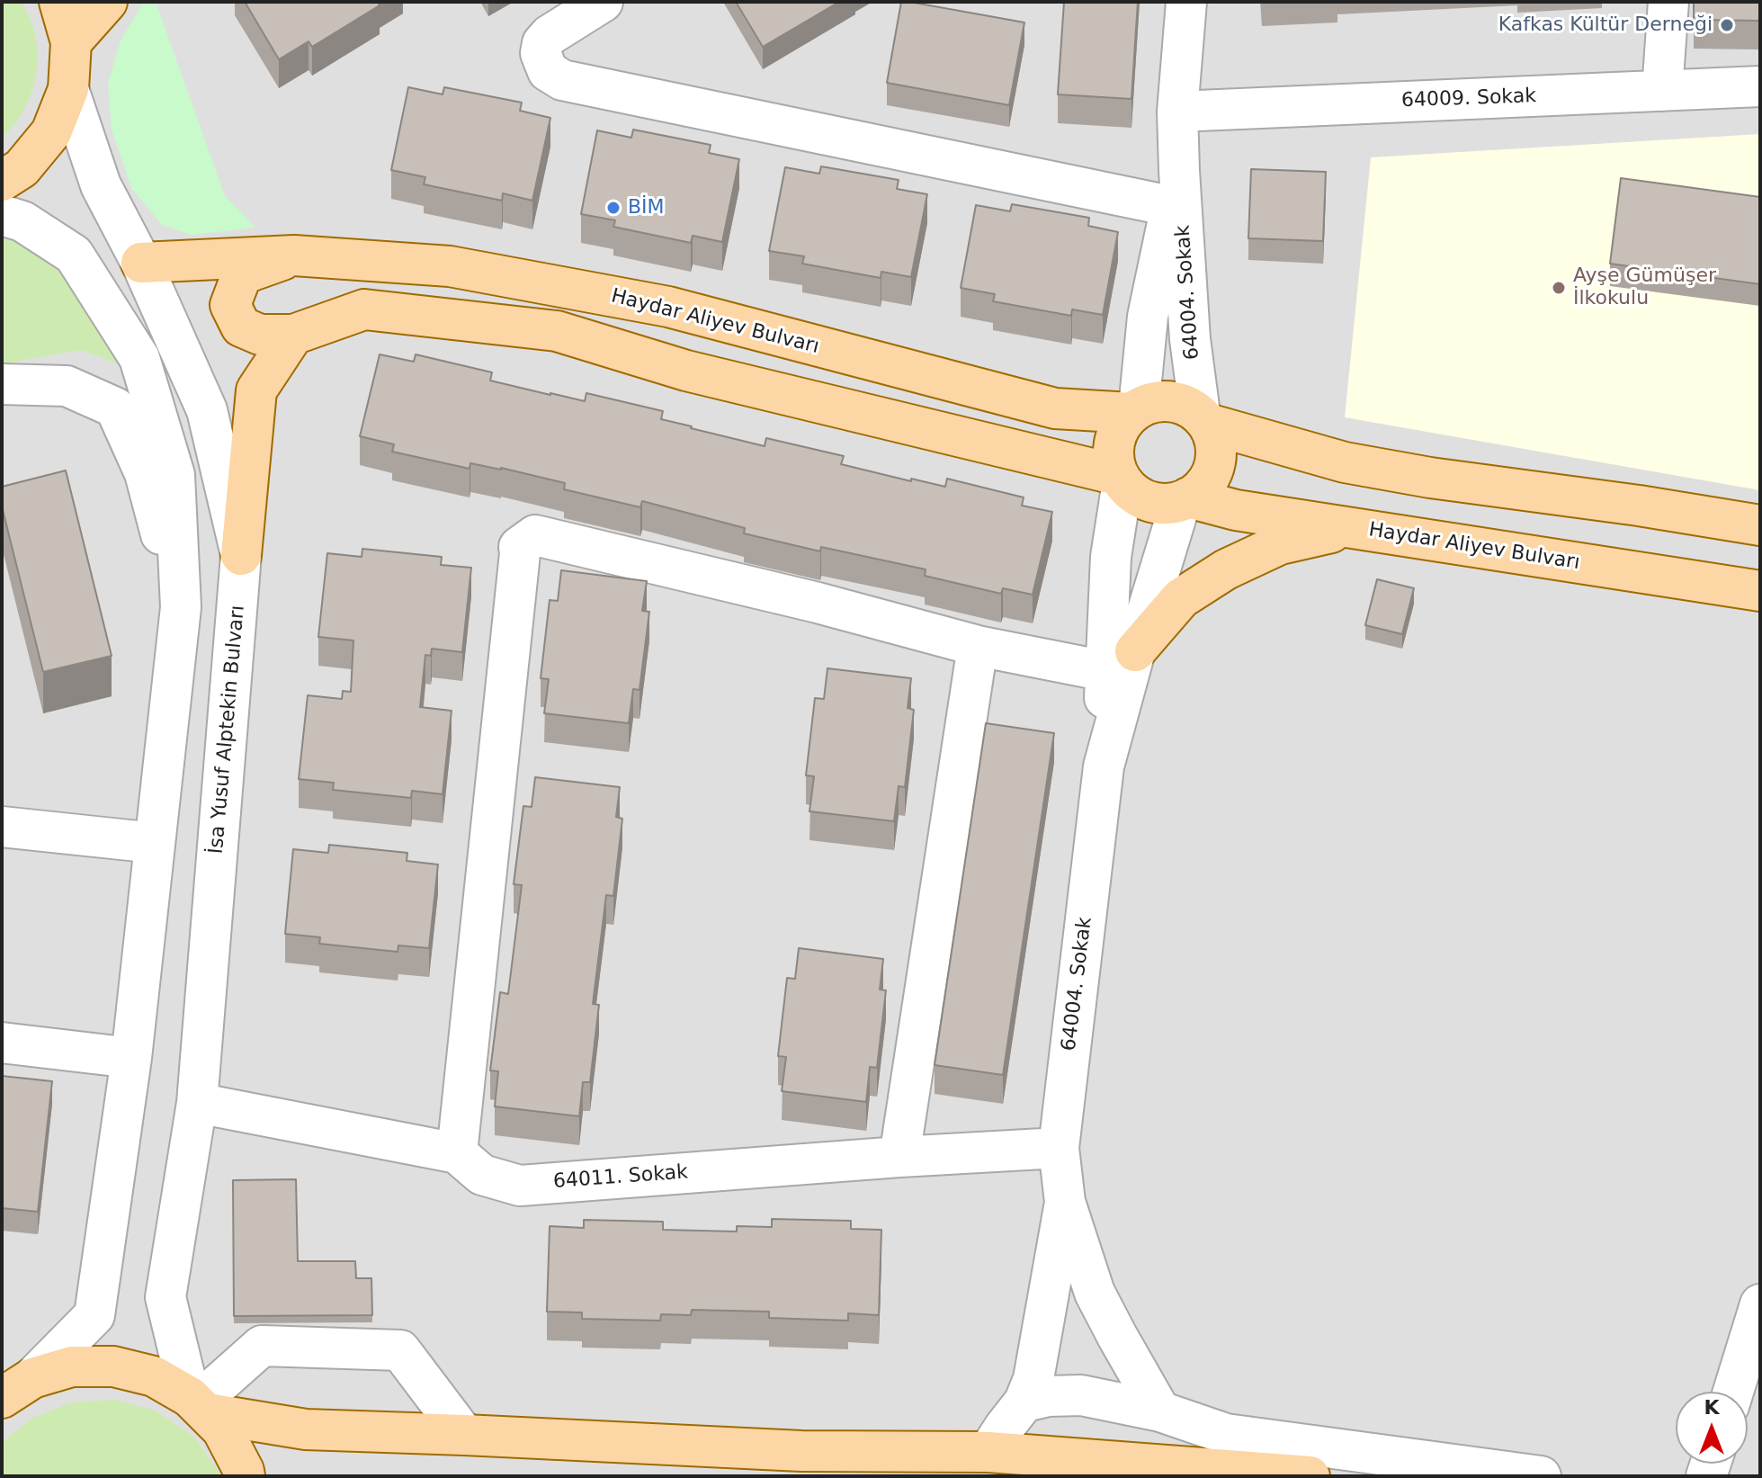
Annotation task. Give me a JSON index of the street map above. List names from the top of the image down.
{
  "streets": {
    "main road": ["Haydar Aliyev Bulvarı"],
    "street": [
      "64009. Sokak",
      "64004. Sokak",
      "İsa Yusuf Alptekin Bulvarı",
      "64011. Sokak"
    ]
  },
  "crossings": [
    ["64009. Sokak", "64004. Sokak"],
    ["64004. Sokak", "Haydar Aliyev Bulvarı"],
    ["64004. Sokak", "64011. Sokak"],
    ["Haydar Aliyev Bulvarı", "İsa Yusuf Alptekin Bulvarı"],
    ["İsa Yusuf Alptekin Bulvarı", "64011. Sokak"]
  ],
  "places": ["Kafkas Kültür Derneği", "BİM", "Ayşe Gümüşer İlkokulu"],
  "north": "top"
}
